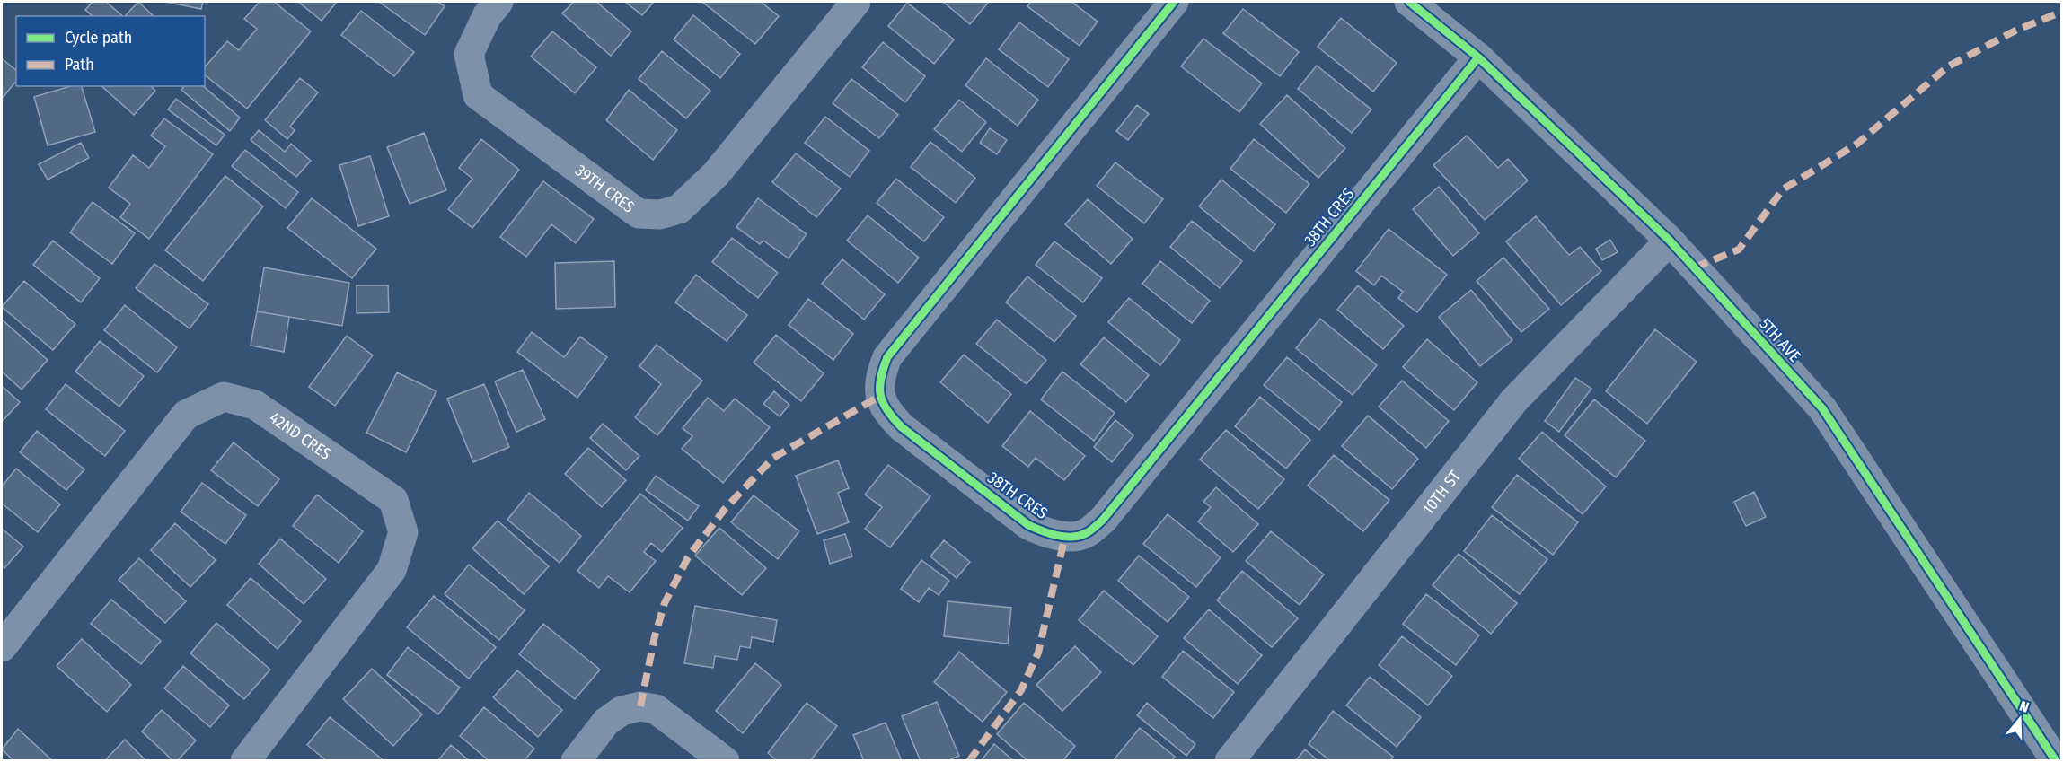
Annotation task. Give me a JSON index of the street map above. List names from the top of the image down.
{
  "streets": {
    "street": [
      "39TH CRES",
      "38TH CRES",
      "5TH AVE",
      "42ND CRES",
      "10TH ST"
    ]
  },
  "crossings": [
    ["38TH CRES", "5TH AVE"],
    ["5TH AVE", "10TH ST"]
  ],
  "legend": ["Cycle path", "Path"],
  "north": "top"
}
